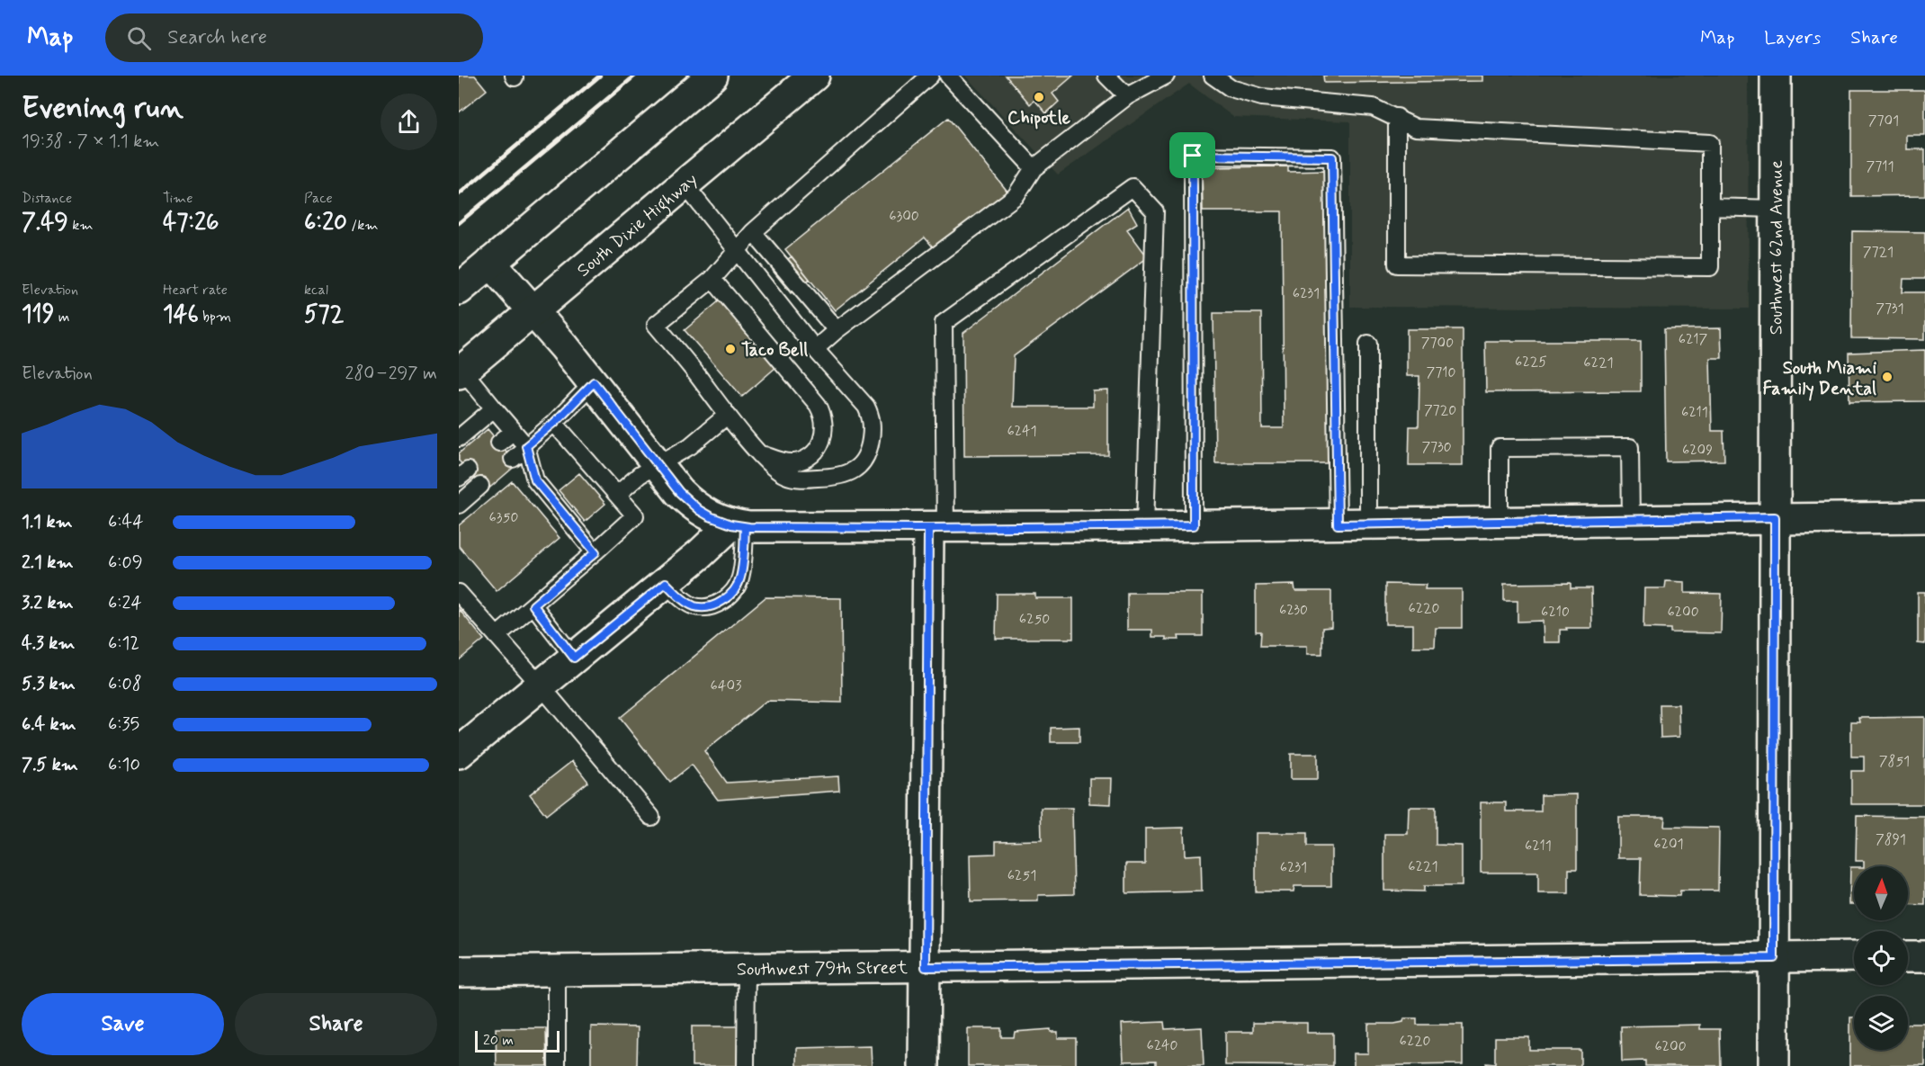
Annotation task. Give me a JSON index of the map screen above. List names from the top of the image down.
{
  "streets": {
    "main road": ["South Dixie Highway", "Southwest 62nd Avenue", "Southwest 79th Street"]
  },
  "crossings": [
    ["Southwest 62nd Avenue", "Southwest 79th Street"]
  ],
  "places": ["Chipotle", "Taco Bell", "South Miami Family Dental"],
  "house_numbers": [
    "7701",
    "7711",
    "6300",
    "7721",
    "6231",
    "7731",
    "6217",
    "7700",
    "6225",
    "6221",
    "7710",
    "7720",
    "6211",
    "6241",
    "7730",
    "6209",
    "6350",
    "6220",
    "6230",
    "6210",
    "6200",
    "6250",
    "6403",
    "7851",
    "7891",
    "6201",
    "6211",
    "6221",
    "6231",
    "6251",
    "6220",
    "6240",
    "6200"
  ],
  "scale_bar": "20 m",
  "north": "top",
  "page": {
    "header": "Map",
    "search": "Search here",
    "nav": ["Map", "Layers", "Share"],
    "heading": ["Evening run", "19:38 · 7 × 1.1 km"],
    "stats": [
      ["Distance", "7.49 km"],
      ["Time", "47:26"],
      ["Pace", "6:20 /km"],
      ["Elevation", "119 m"],
      ["Heart rate", "146 bpm"],
      ["kcal", "572"]
    ],
    "chart": ["Elevation", "280–297 m"],
    "list": [
      {
        "name": "1.1 km",
        "note": "6:44"
      },
      {
        "name": "2.1 km",
        "note": "6:09"
      },
      {
        "name": "3.2 km",
        "note": "6:24"
      },
      {
        "name": "4.3 km",
        "note": "6:12"
      },
      {
        "name": "5.3 km",
        "note": "6:08"
      },
      {
        "name": "6.4 km",
        "note": "6:35"
      },
      {
        "name": "7.5 km",
        "note": "6:10"
      }
    ],
    "buttons": ["Save", "Share"],
    "scale": "20 m"
  }
}
